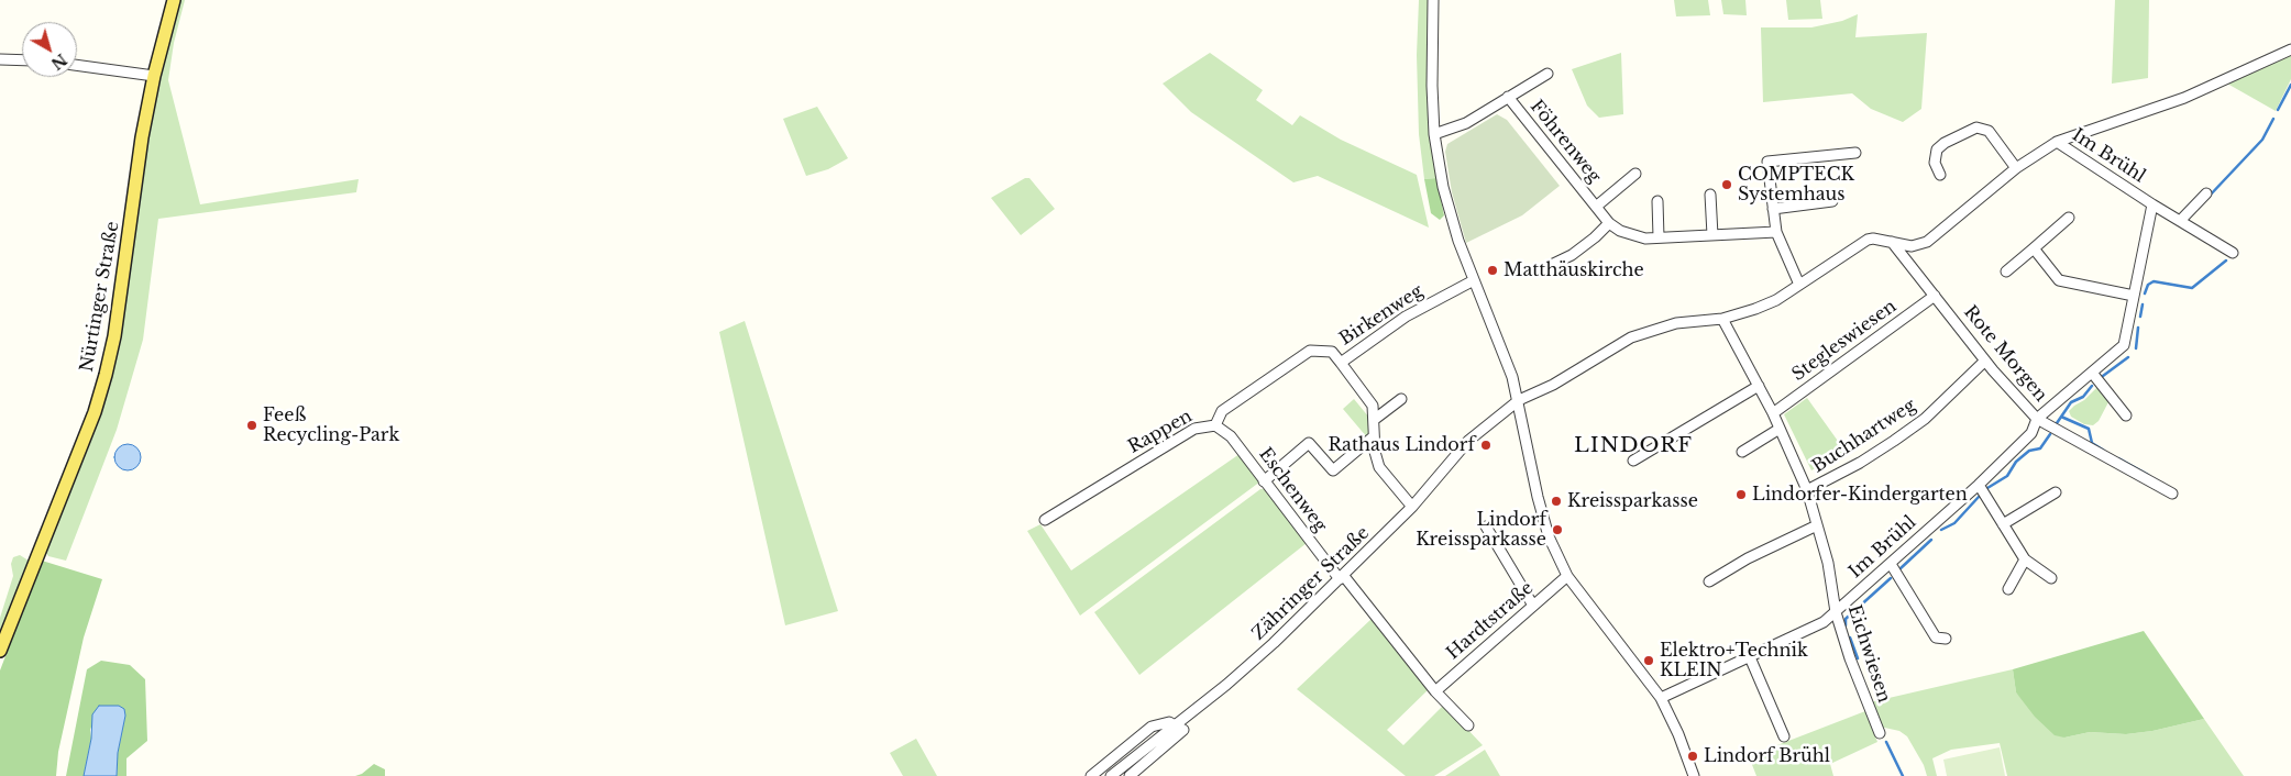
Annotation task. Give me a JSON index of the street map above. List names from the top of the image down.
{
  "streets": {
    "main road": ["Nürtinger Straße"],
    "street": [
      "Föhrenweg",
      "Im Brühl",
      "Birkenweg",
      "Stegleswiesen",
      "Rote Morgen",
      "Rappen",
      "Buchhartweg",
      "Eschenweg",
      "Zähringer Straße",
      "Hardtstraße",
      "Eichwiesen"
    ]
  },
  "crossings": [
    ["Im Brühl", "Rote Morgen"],
    ["Im Brühl", "Zähringer Straße"],
    ["Im Brühl", "Eichwiesen"],
    ["Birkenweg", "Rappen"],
    ["Birkenweg", "Zähringer Straße"],
    ["Stegleswiesen", "Rote Morgen"],
    ["Stegleswiesen", "Eichwiesen"],
    ["Rote Morgen", "Buchhartweg"],
    ["Rote Morgen", "Zähringer Straße"],
    ["Rappen", "Eschenweg"],
    ["Buchhartweg", "Eichwiesen"],
    ["Eschenweg", "Zähringer Straße"],
    ["Zähringer Straße", "Eichwiesen"]
  ],
  "districts": ["LINDORF"],
  "places": [
    "COMPTECK Systemhaus",
    "Matthäuskirche",
    "Feeß Recycling-Park",
    "Rathaus Lindorf",
    "Lindorfer-Kindergarten",
    "Kreissparkasse",
    "Lindorf Kreissparkasse",
    "Elektro+Technik KLEIN",
    "Lindorf Brühl"
  ],
  "north": "bottom right"
}
